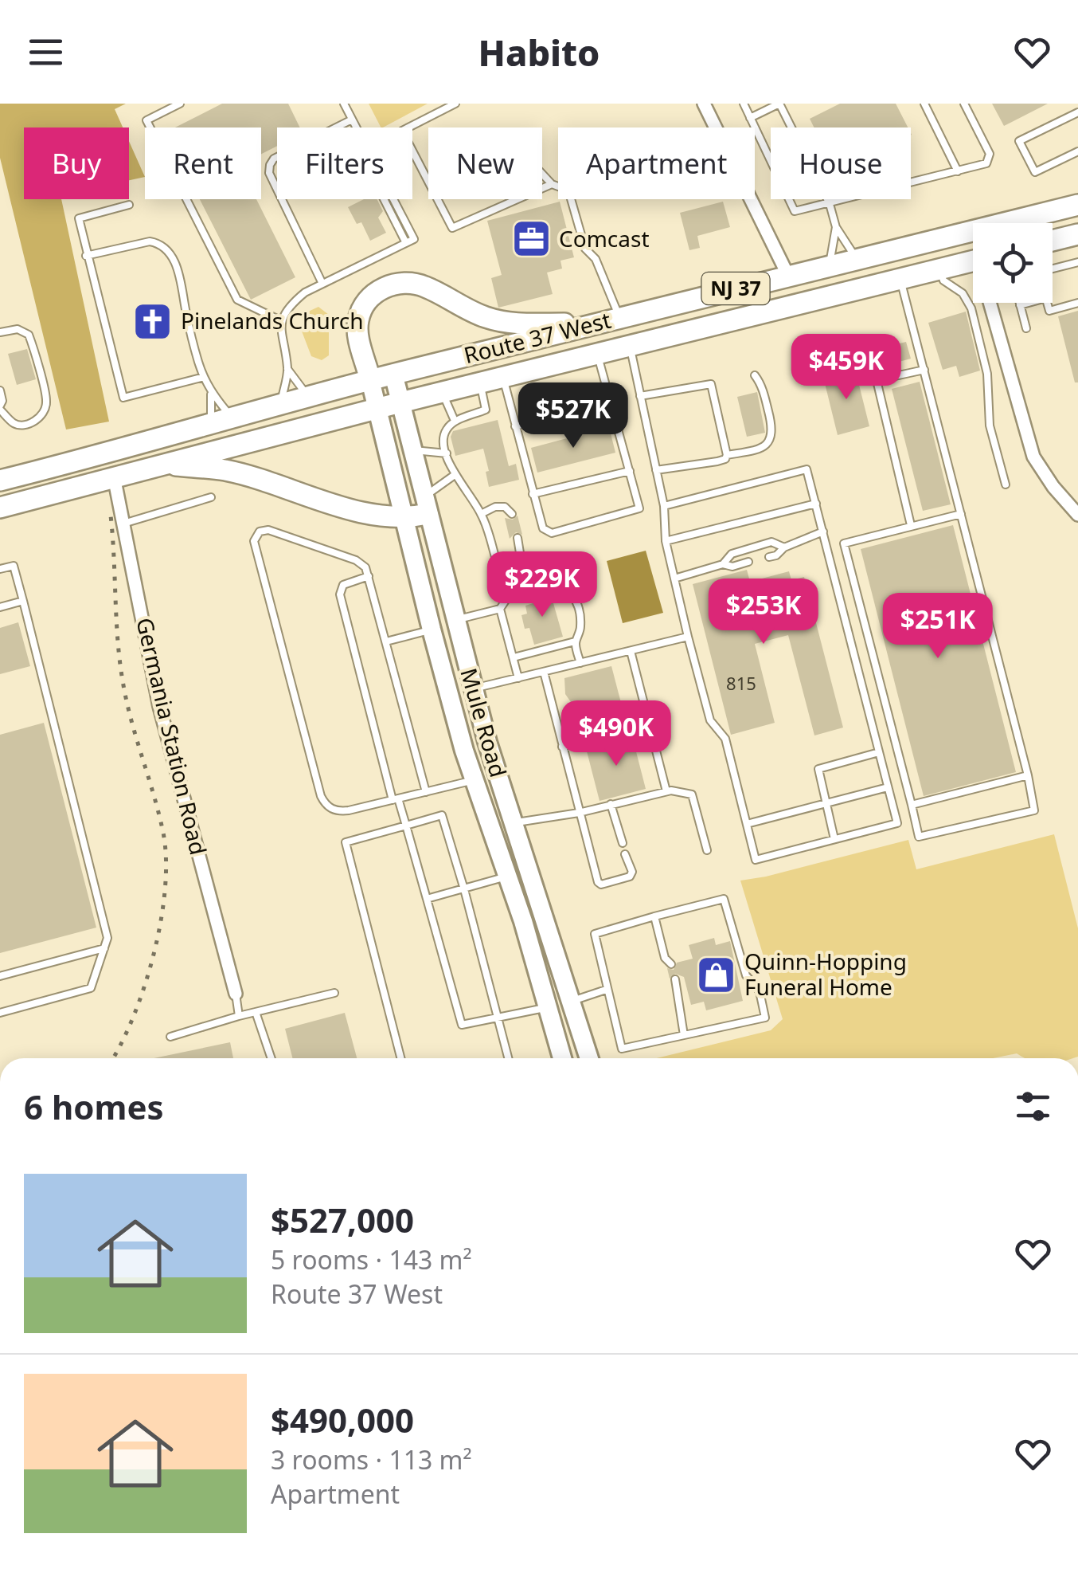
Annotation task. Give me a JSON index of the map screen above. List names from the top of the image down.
{
  "streets": {
    "highway": ["NJ 37", "Route 37 West"],
    "main road": ["Mule Road"],
    "street": ["Germania Station Road"]
  },
  "crossings": [
    ["Route 37 West", "Mule Road"],
    ["Route 37 West", "Germania Station Road"]
  ],
  "places": {
    "office": ["Comcast"],
    "church": ["Pinelands Church"],
    "shop": ["Quinn-Hopping Funeral Home"]
  },
  "house_numbers": ["815"],
  "page": {
    "header": "Habito",
    "chip": [
      "Buy",
      "Rent",
      "Filters",
      "New",
      "Apartment",
      "House"
    ],
    "price": [
      "$459K",
      "$527K",
      "$229K",
      "$253K",
      "$251K",
      "$490K"
    ],
    "heading": "6 homes",
    "list": [
      {
        "name": "$527,000",
        "note": "5 rooms · 143 m² · Route 37 West"
      },
      {
        "name": "$490,000",
        "note": "3 rooms · 113 m² · Apartment"
      }
    ]
  }
}
